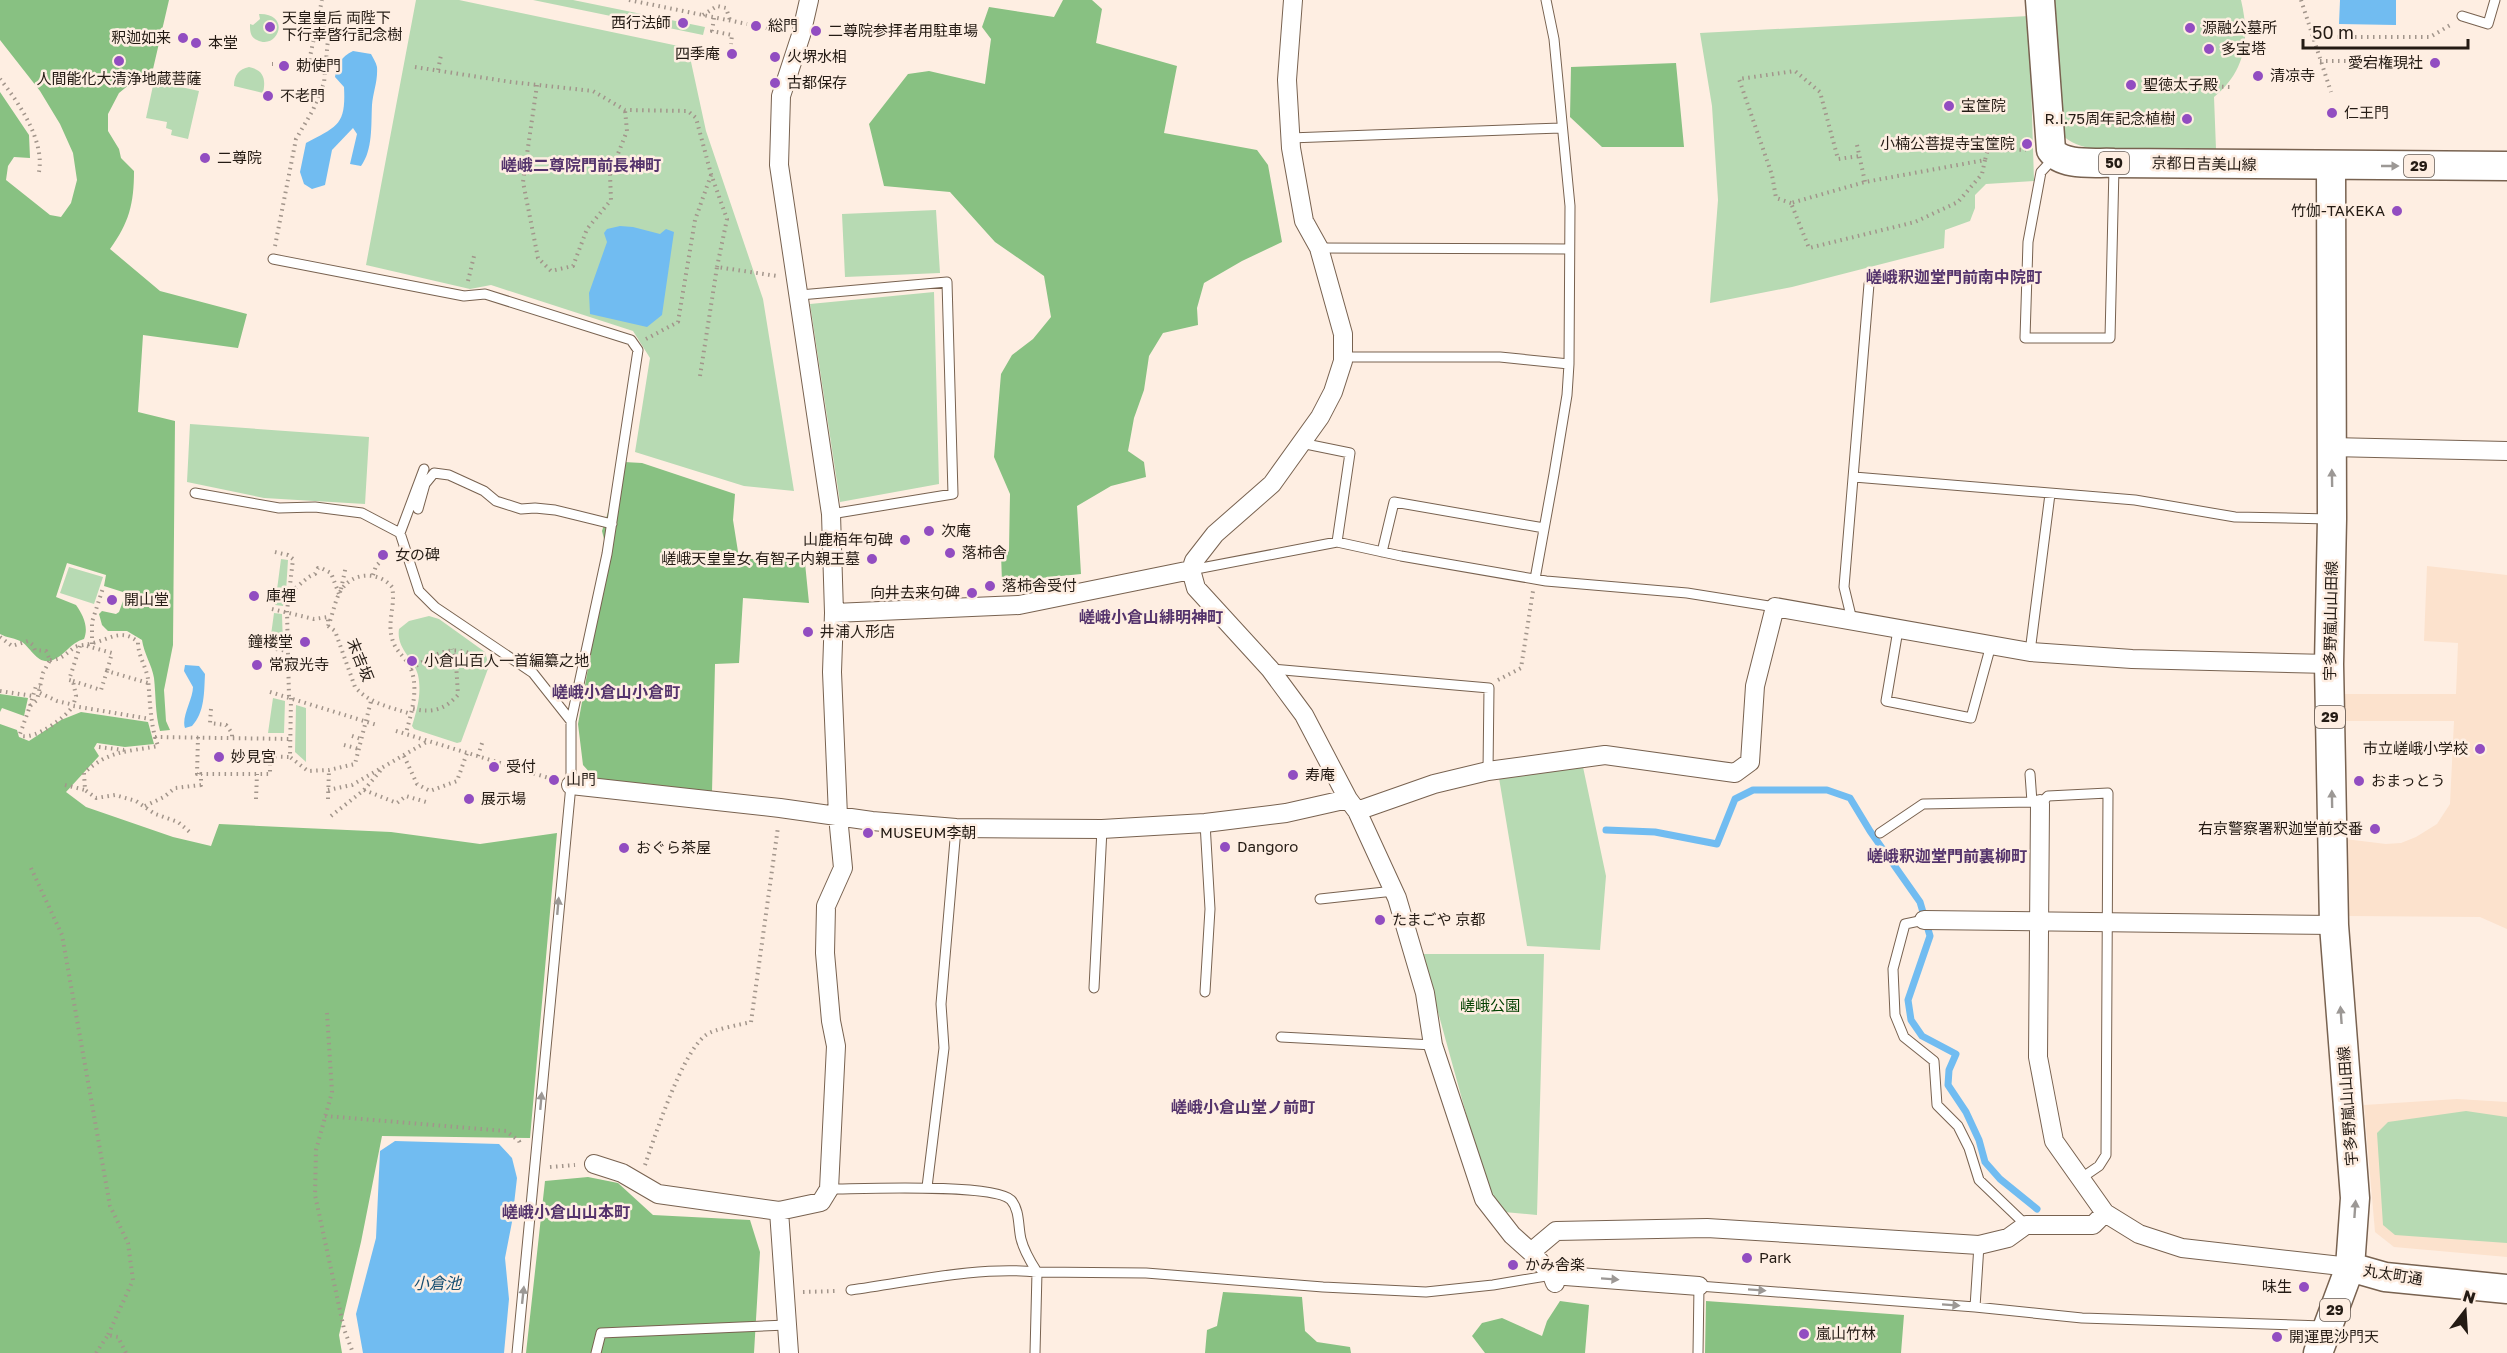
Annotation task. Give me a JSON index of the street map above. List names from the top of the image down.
{
  "streets": {
    "main road": [
      "50",
      "京都日吉美山線",
      "29",
      "宇多野嵐山山田線",
      "丸太町通"
    ],
    "path": ["末吉坂"]
  },
  "crossings": [
    ["京都日吉美山線", "29"],
    ["京都日吉美山線", "宇多野嵐山山田線"],
    ["29", "宇多野嵐山山田線"],
    ["宇多野嵐山山田線", "丸太町通"]
  ],
  "one_way": ["宇多野嵐山山田線"],
  "districts": [
    "嵯峨二尊院門前長神町",
    "嵯峨釈迦堂門前南中院町",
    "嵯峨小倉山緋明神町",
    "嵯峨小倉山小倉町",
    "嵯峨釈迦堂門前裏柳町",
    "嵯峨小倉山堂ノ前町",
    "嵯峨小倉山山本町"
  ],
  "water": ["小倉池"],
  "parks": ["嵯峨公園"],
  "places": [
    "西行法師",
    "総門",
    "天皇皇后 両陛下 下行幸晵行記念樹",
    "源融公墓所",
    "二尊院参拝者用駐車場",
    "釈迦如来",
    "本堂",
    "多宝塔",
    "四季庵",
    "火堺水相",
    "人間能化大清浄地蔵菩薩",
    "愛宕権現社",
    "勅使門",
    "清凉寺",
    "古都保存",
    "聖徳太子殿",
    "不老門",
    "宝筐院",
    "仁王門",
    "R.I.75周年記念植樹",
    "小楠公菩提寺宝筐院",
    "二尊院",
    "竹伽-TAKEKA",
    "次庵",
    "⼭⿅栢年句碑",
    "落柿舎",
    "女の碑",
    "嵯峨天皇皇女 有智子内親王墓",
    "落柿舎受付",
    "向井去来句碑",
    "庫裡",
    "開山堂",
    "井浦人形店",
    "鐘楼堂",
    "小倉山百人一首編纂之地",
    "常寂光寺",
    "市立嵯峨小学校",
    "妙見宮",
    "受付",
    "寿庵",
    "山門",
    "おまっとう",
    "展示場",
    "右京警察署釈迦堂前交番",
    "MUSEUM李朝",
    "Dangoro",
    "おぐら茶屋",
    "たまごや 京都",
    "Park",
    "かみ舎楽",
    "味生",
    "嵐山竹林",
    "開運毘沙門天"
  ],
  "scale_bar": "50 m",
  "north": "top"
}
